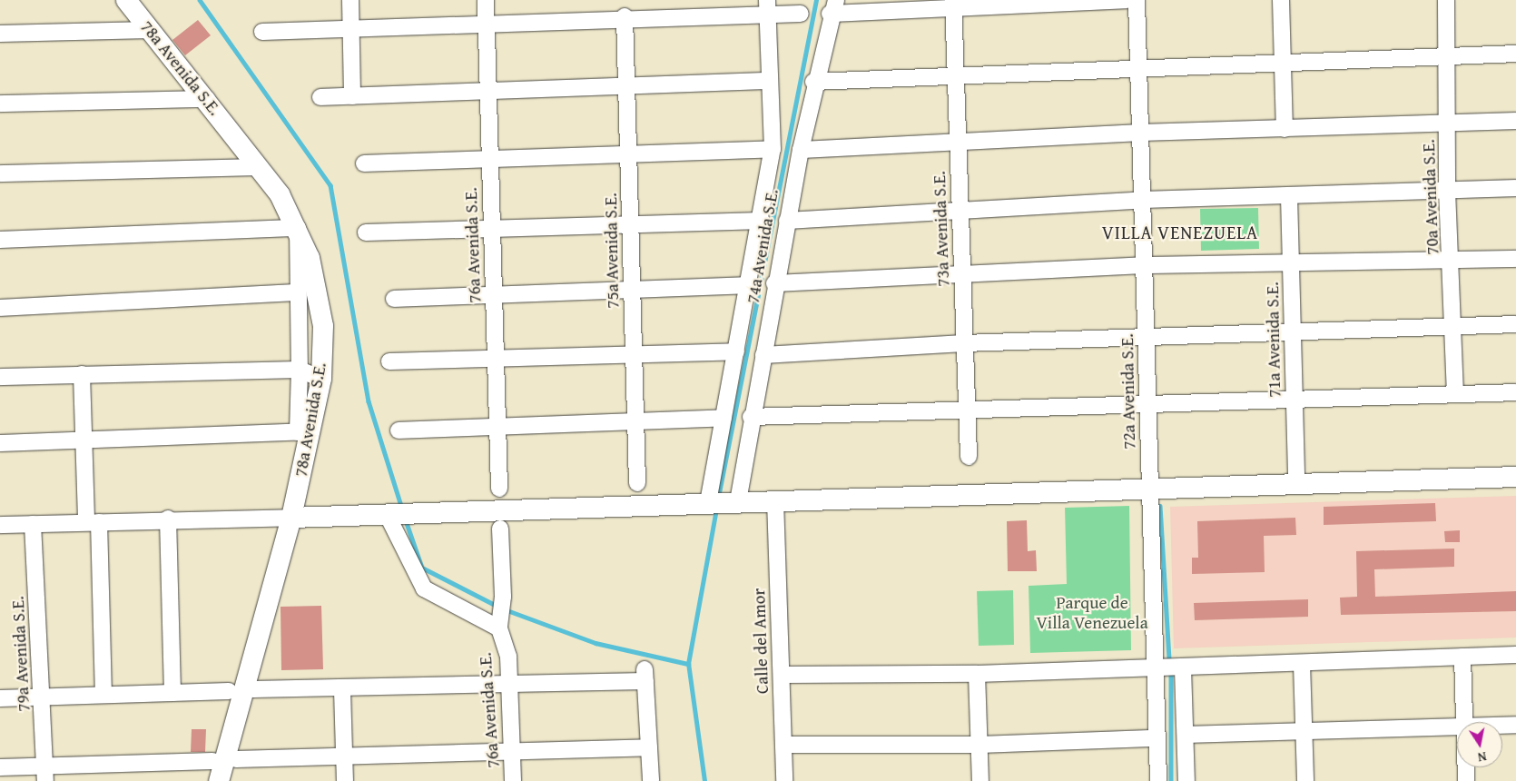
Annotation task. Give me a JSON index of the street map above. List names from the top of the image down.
{
  "streets": {
    "street": [
      "78a Avenida S.E.",
      "70a Avenida S.E.",
      "73a Avenida S.E.",
      "76a Avenida S.E.",
      "74a Avenida S.E.",
      "75a Avenida S.E.",
      "71a Avenida S.E.",
      "72a Avenida S.E.",
      "Calle del Amor",
      "79a Avenida S.E."
    ]
  },
  "districts": ["VILLA VENEZUELA"],
  "parks": ["Parque de Villa Venezuela"],
  "north": "bottom"
}
